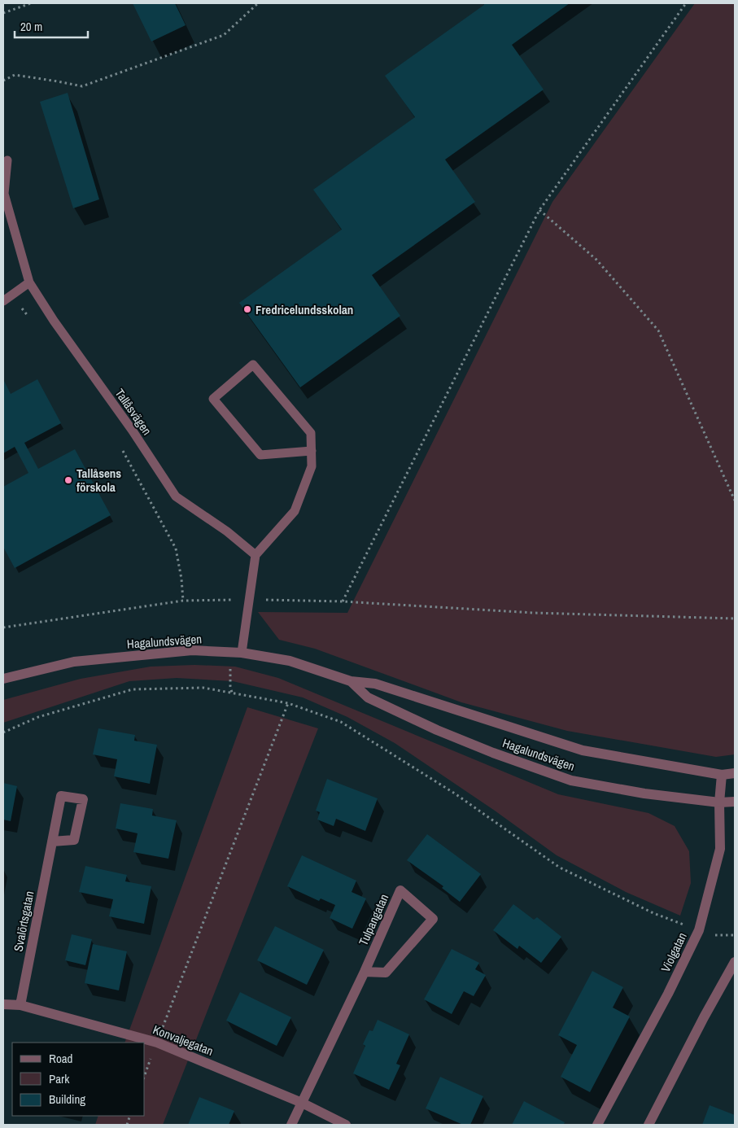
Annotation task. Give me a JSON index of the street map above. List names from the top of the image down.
{
  "streets": {
    "street": [
      "Hagalundsvägen",
      "Tulpangatan",
      "Svalörtsgatan",
      "Violgatan",
      "Konvaljegatan"
    ],
    "lane": ["Tallåsvägen"]
  },
  "crossings": [
    ["Hagalundsvägen", "Violgatan"],
    ["Tulpangatan", "Konvaljegatan"],
    ["Svalörtsgatan", "Konvaljegatan"]
  ],
  "places": ["Fredricelundsskolan", "Tallåsens förskola"],
  "legend": ["Road", "Park", "Building"],
  "scale_bar": "20 m"
}
